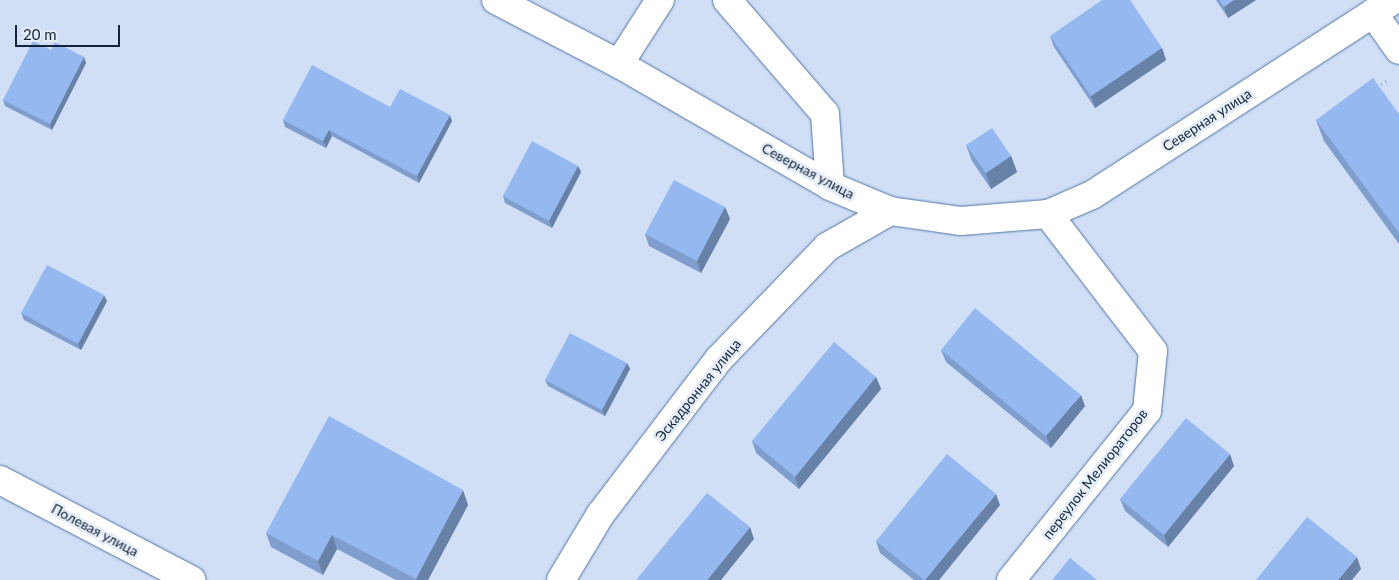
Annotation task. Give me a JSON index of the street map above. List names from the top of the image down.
{
  "streets": {
    "street": [
      "Северная улица",
      "Эскадронная улица",
      "переулок Мелиораторов",
      "Полевая улица"
    ]
  },
  "crossings": [
    ["Северная улица", "Эскадронная улица"],
    ["Северная улица", "переулок Мелиораторов"]
  ],
  "scale_bar": "20 m"
}
